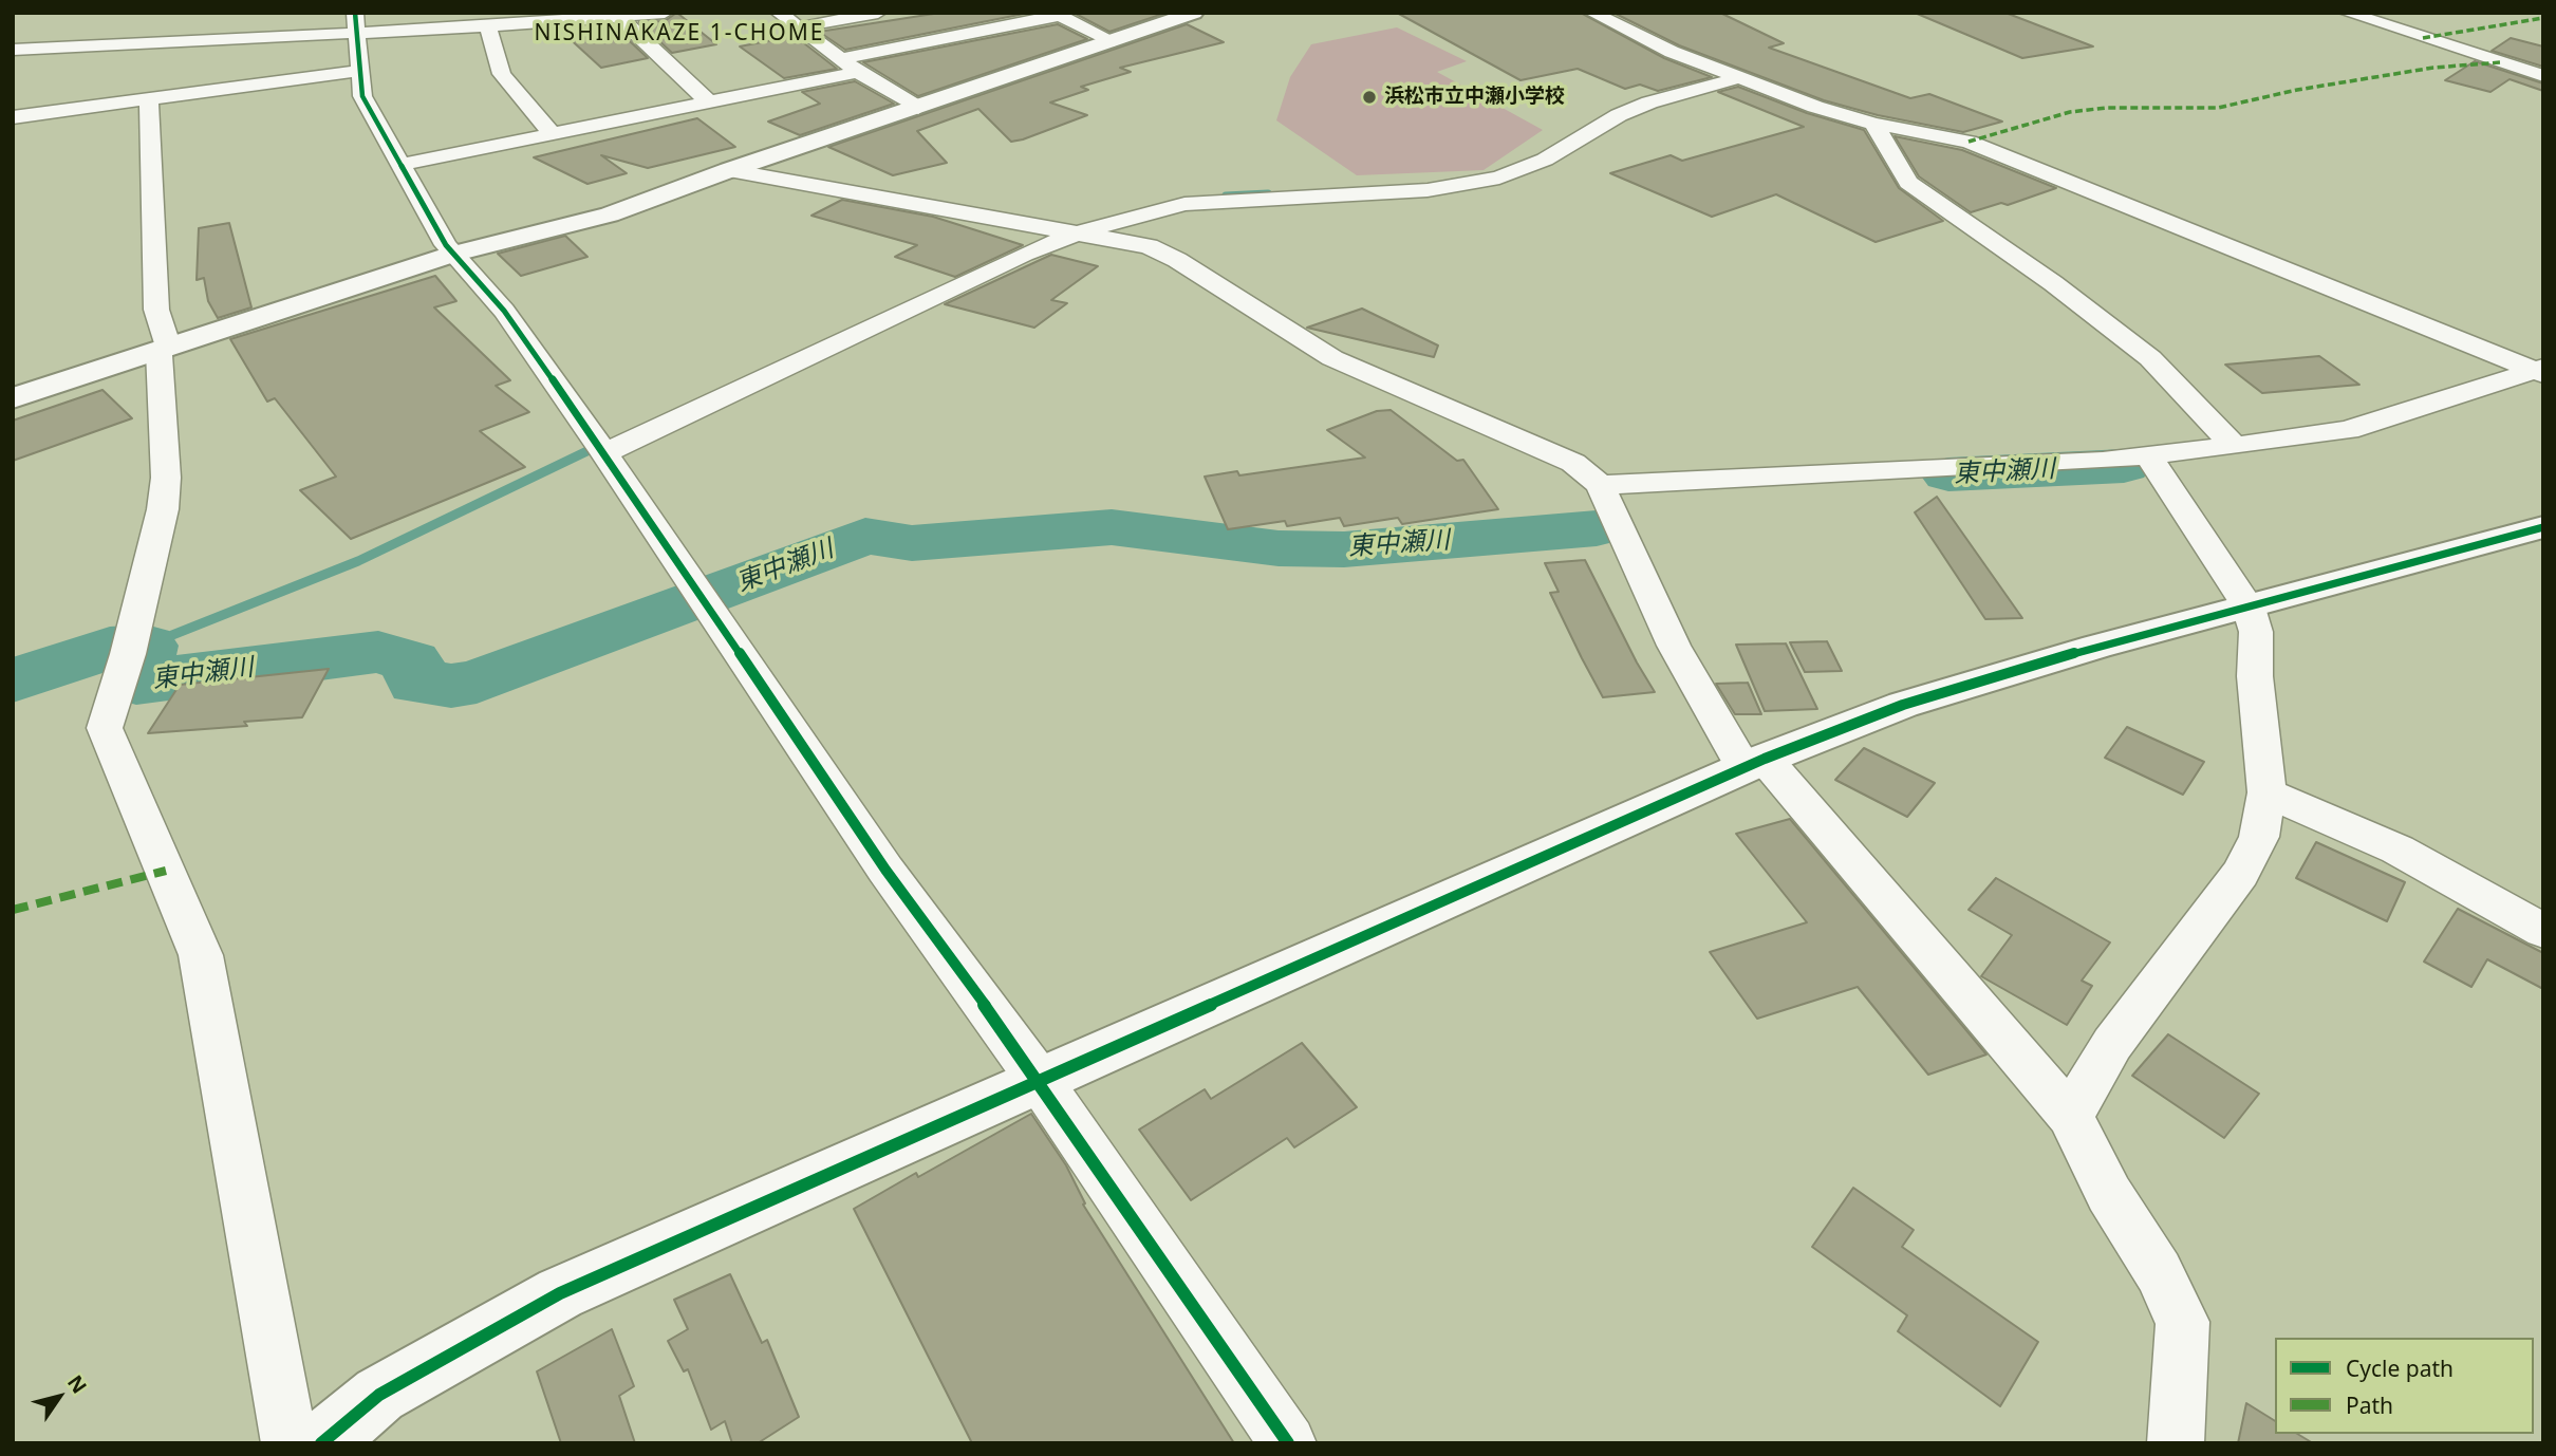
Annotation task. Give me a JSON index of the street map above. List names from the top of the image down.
{
  "districts": ["NISHINAKAZE 1-CHOME"],
  "water": ["東中瀬川"],
  "places": ["浜松市立中瀬小学校"],
  "legend": ["Cycle path", "Path"],
  "north": "top right"
}
